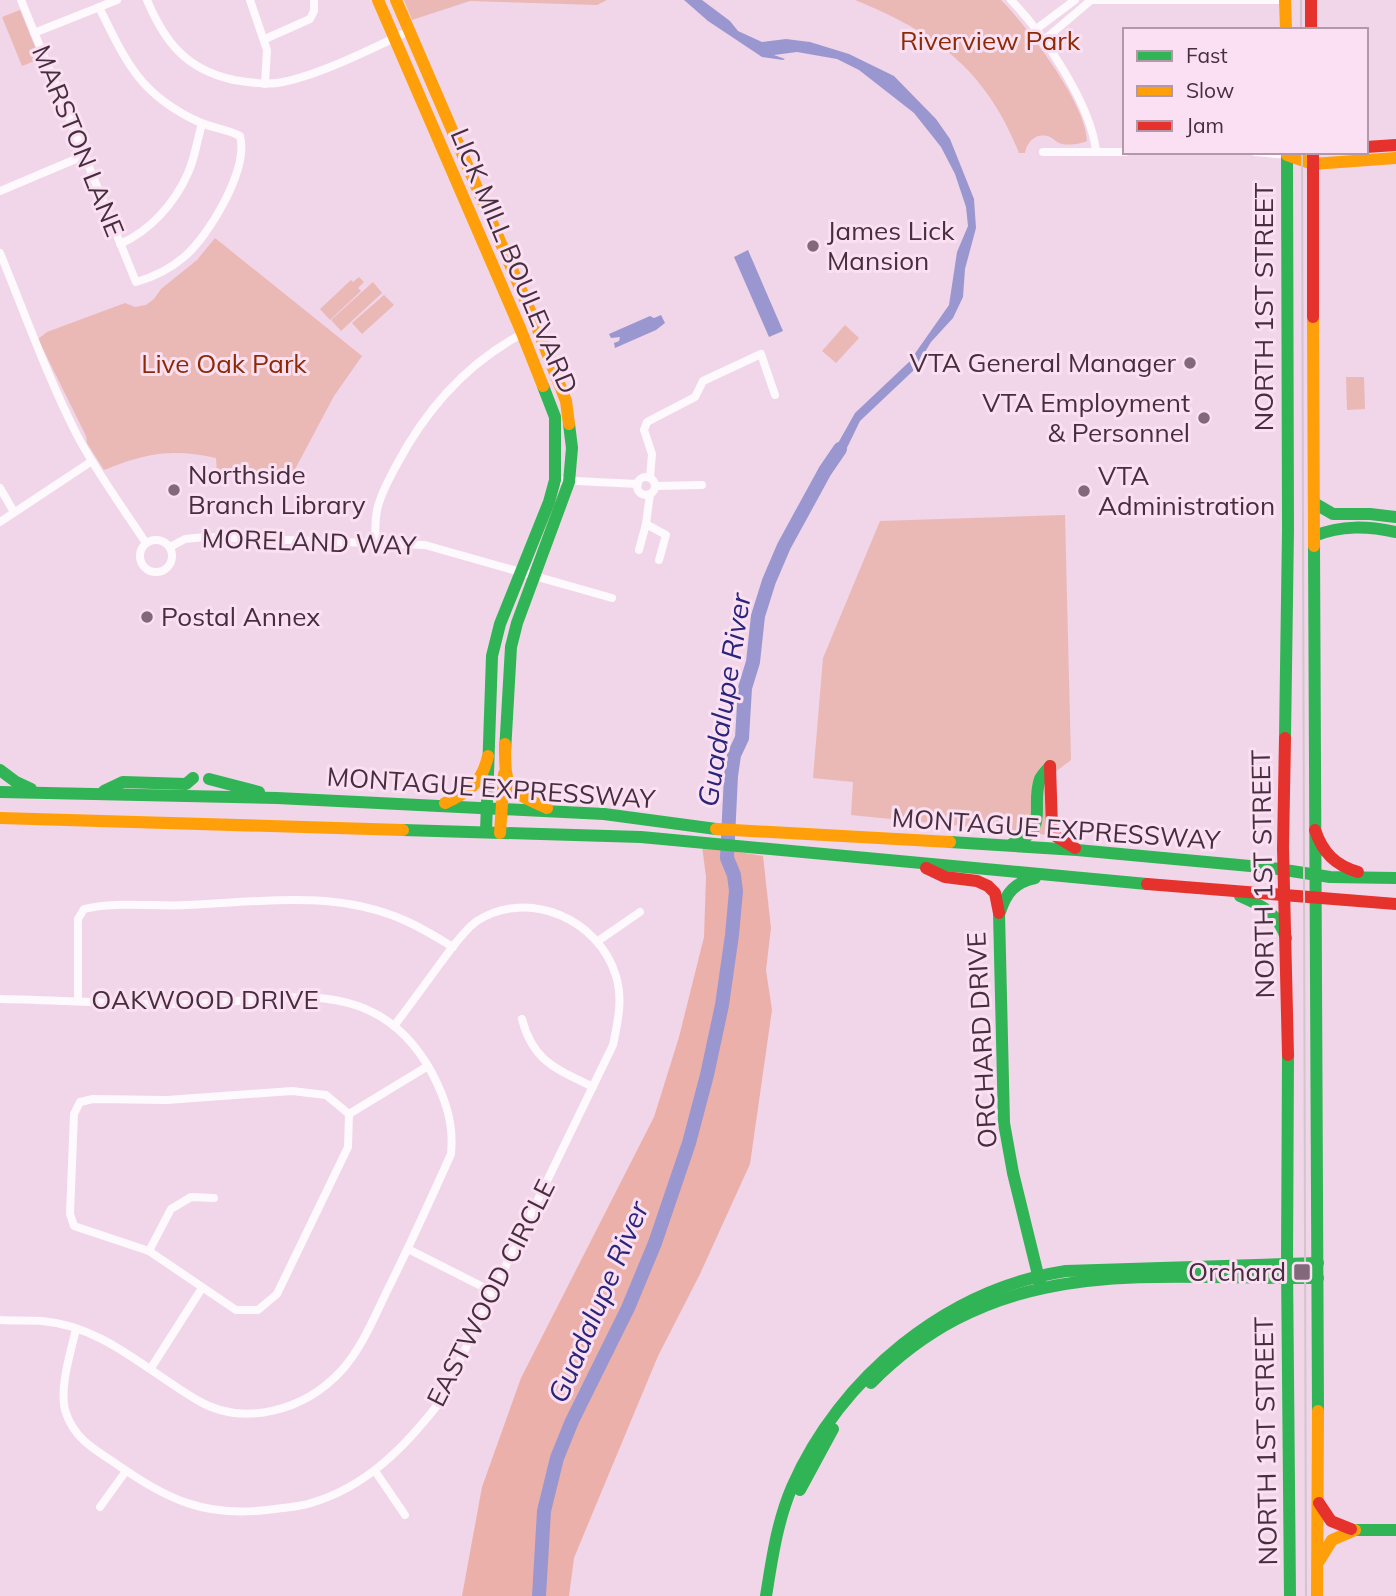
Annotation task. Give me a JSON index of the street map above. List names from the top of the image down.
{
  "streets": {
    "main road": [
      "LICK MILL BOULEVARD",
      "NORTH 1ST STREET",
      "MONTAGUE EXPRESSWAY",
      "ORCHARD DRIVE"
    ],
    "street": [
      "MARSTON LANE",
      "MORELAND WAY",
      "OAKWOOD DRIVE",
      "EASTWOOD CIRCLE"
    ]
  },
  "crossings": [
    ["LICK MILL BOULEVARD", "MORELAND WAY"],
    ["LICK MILL BOULEVARD", "MONTAGUE EXPRESSWAY"],
    ["NORTH 1ST STREET", "MONTAGUE EXPRESSWAY"],
    ["OAKWOOD DRIVE", "EASTWOOD CIRCLE"]
  ],
  "water": ["Guadalupe River"],
  "parks": ["Riverview Park", "Live Oak Park"],
  "places": {
    "other": [
      "James Lick Mansion",
      "VTA General Manager",
      "VTA Employment & Personnel",
      "Northside Branch Library",
      "VTA Administration",
      "Postal Annex"
    ],
    "transit": ["Orchard"]
  },
  "legend": ["Fast", "Slow", "Jam"]
}
